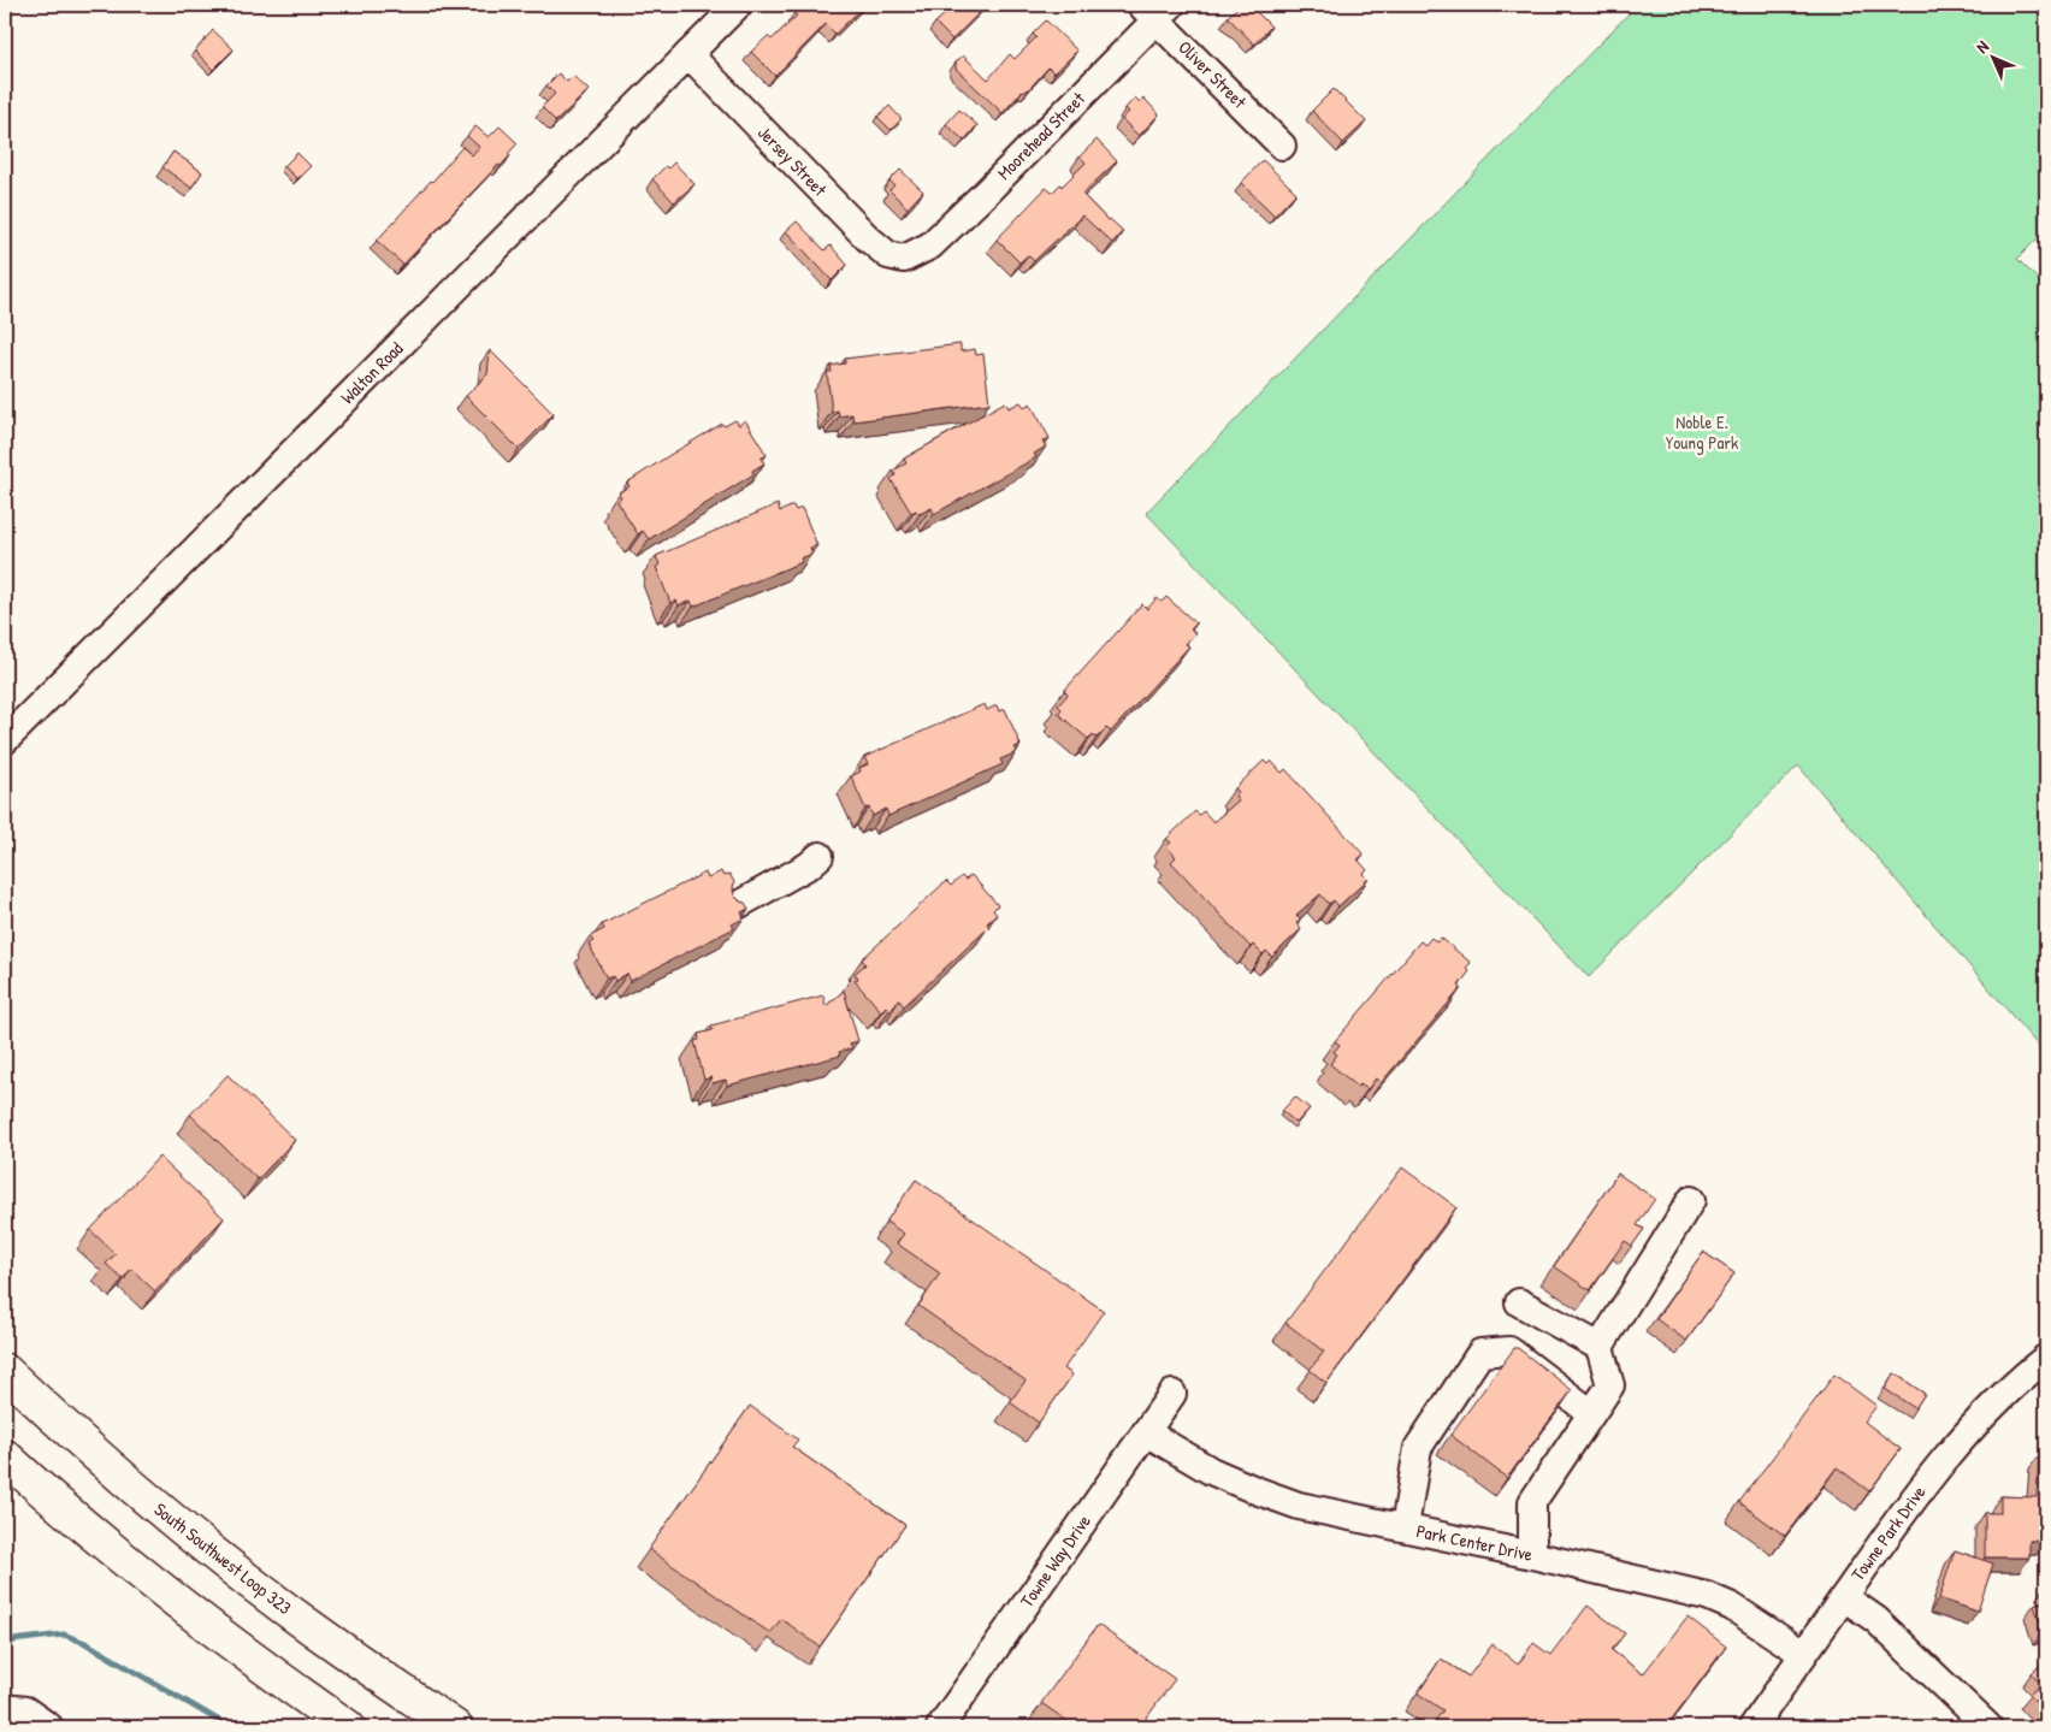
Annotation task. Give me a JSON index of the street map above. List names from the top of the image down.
{
  "streets": {
    "highway": ["South Southwest Loop 323"],
    "street": [
      "Oliver Street",
      "Moorehead Street",
      "Jersey Street",
      "Walton Road",
      "Towne Park Drive",
      "Park Center Drive",
      "Towne Way Drive"
    ]
  },
  "crossings": [
    ["Oliver Street", "Moorehead Street"],
    ["Moorehead Street", "Jersey Street"],
    ["Jersey Street", "Walton Road"],
    ["Towne Park Drive", "Park Center Drive"],
    ["Park Center Drive", "Towne Way Drive"]
  ],
  "parks": ["Noble E. Young Park"],
  "north": "top left"
}
